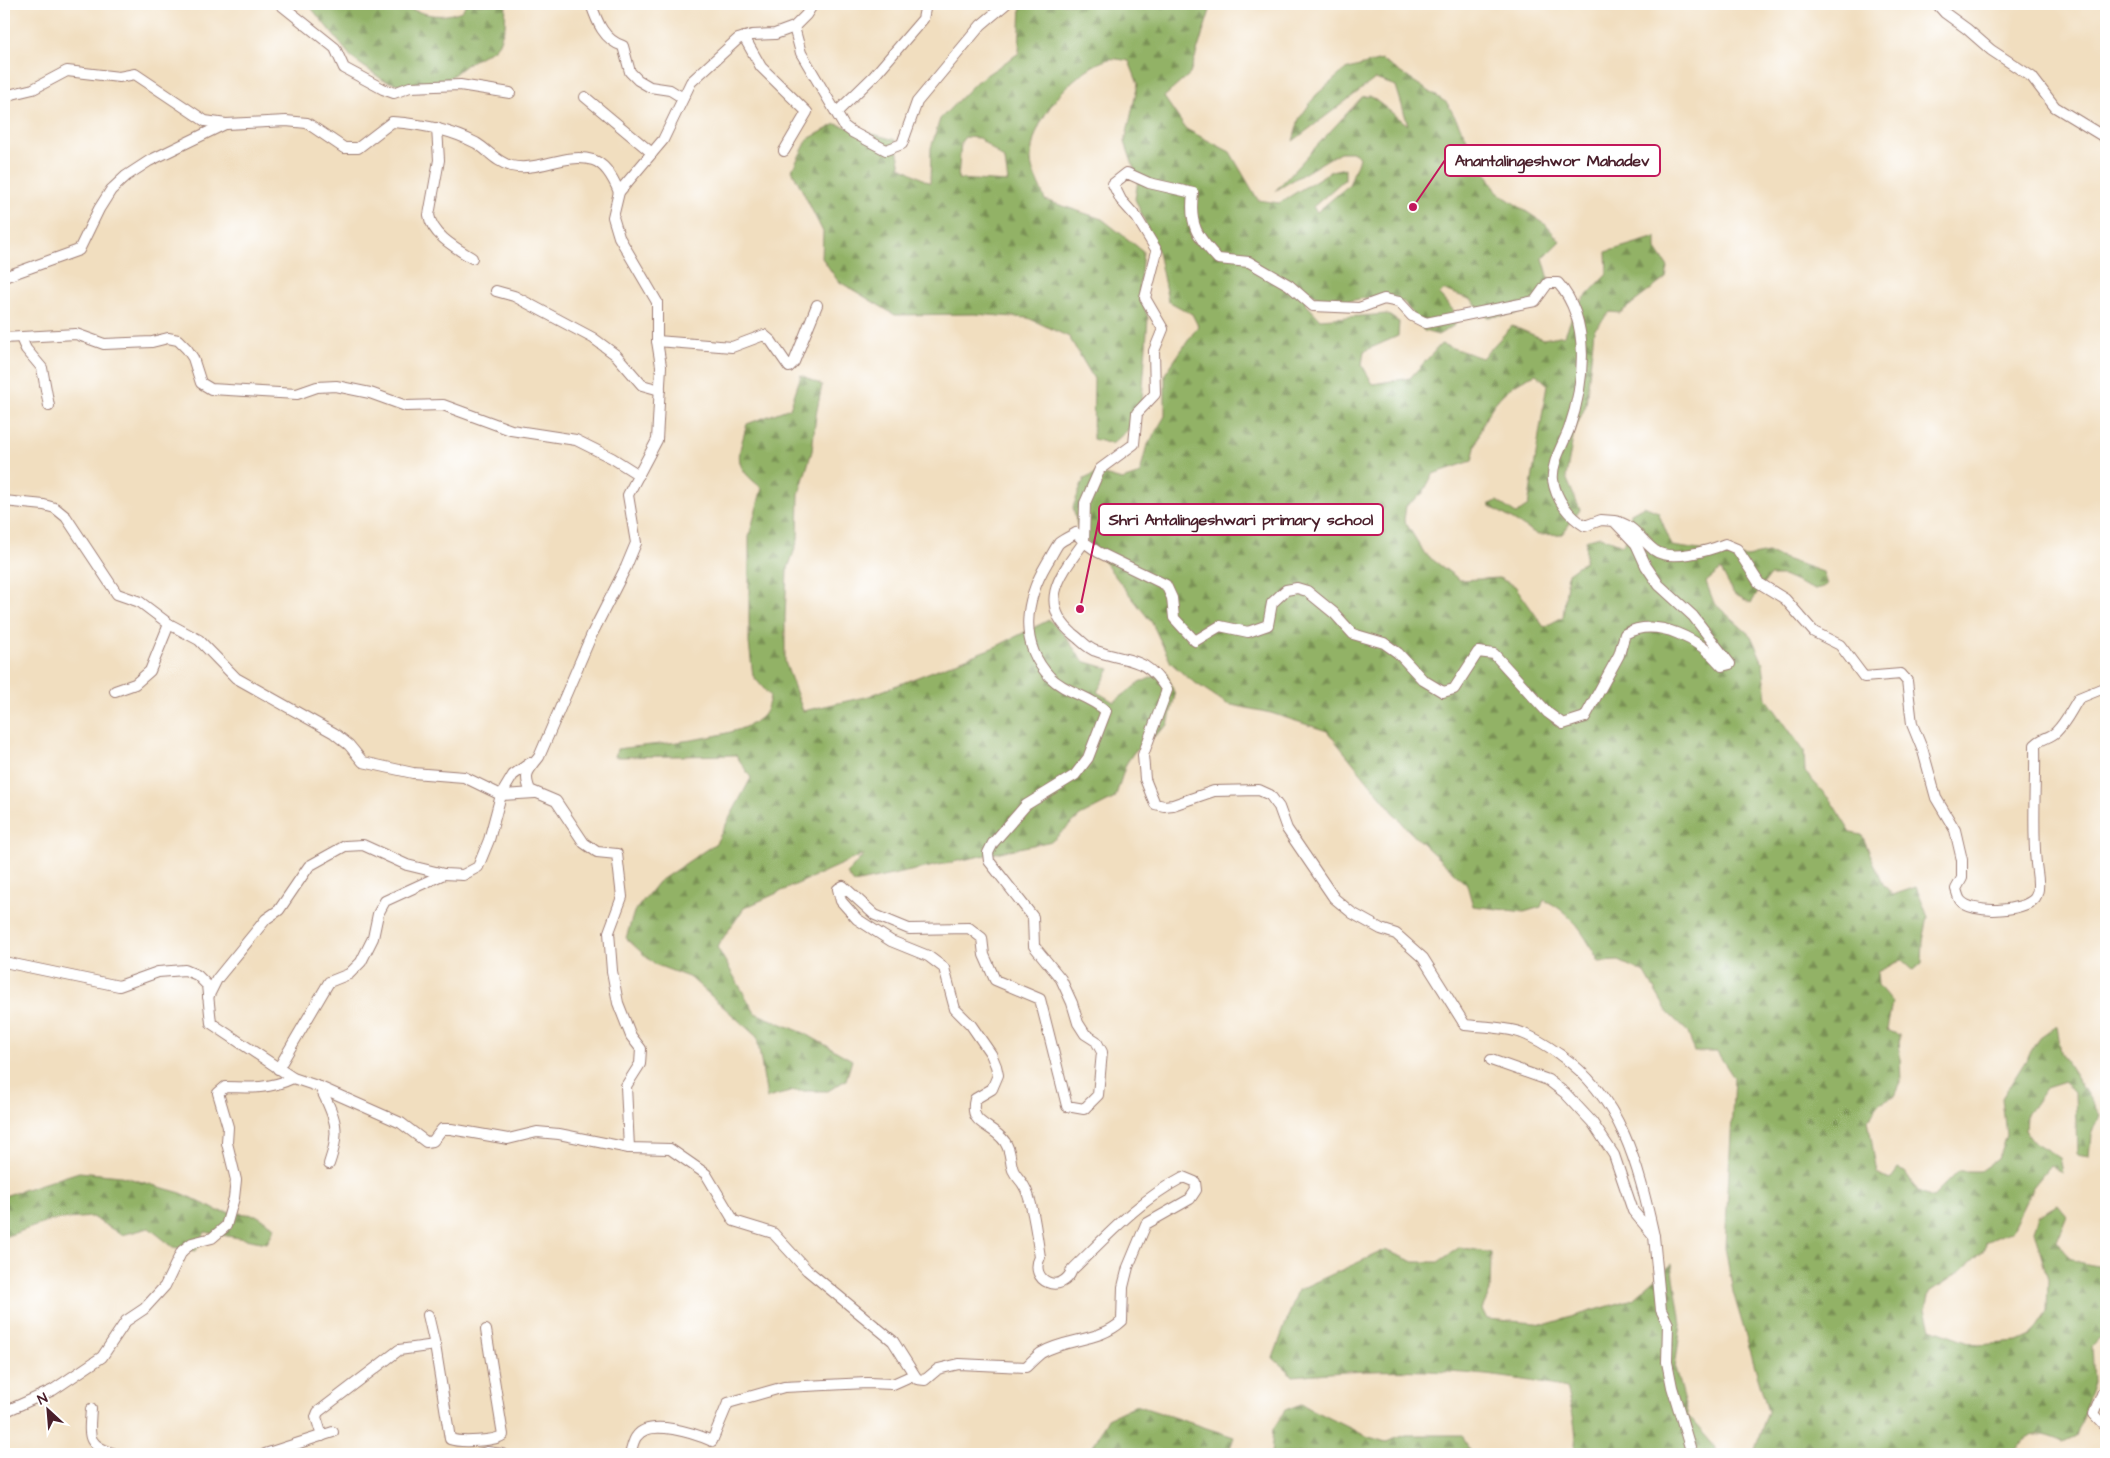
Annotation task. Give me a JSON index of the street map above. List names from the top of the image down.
{
  "places": ["Anantalingeshwor Mahadev", "Shri Antalingeshwari primary school"],
  "north": "top left"
}
